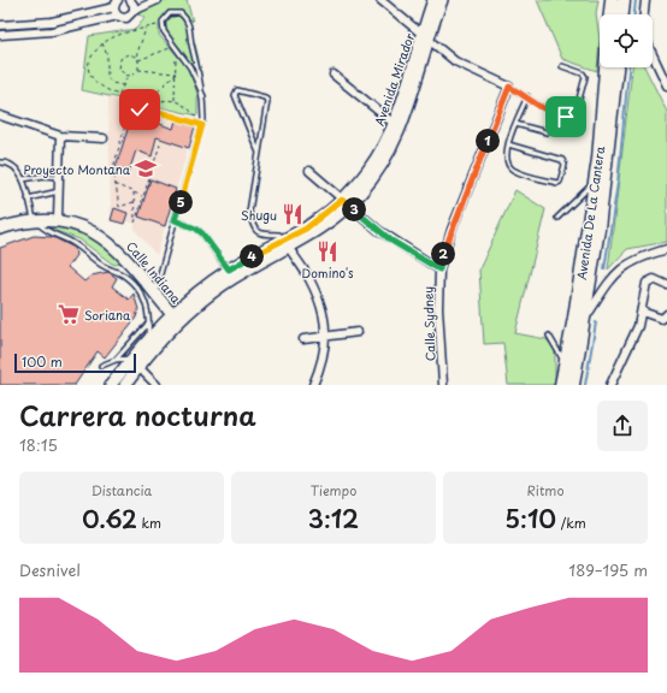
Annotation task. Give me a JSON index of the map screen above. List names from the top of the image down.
{
  "streets": {
    "main road": ["Avenida Mirador", "Avenida De La Cantera", "Calle Indiana"],
    "street": ["Calle Sydney"]
  },
  "crossings": [
    ["Avenida Mirador", "Calle Indiana"]
  ],
  "places": {
    "school or university": ["Proyecto Montana"],
    "restaurant": ["Shugu", "Domino's"],
    "supermarket": ["Soriana"]
  },
  "scale_bar": "100 m",
  "page": {
    "pins": [
      "1",
      "5",
      "3",
      "2",
      "4"
    ],
    "scale": "100 m",
    "heading": ["Carrera nocturna", "18:15"],
    "stats": [
      ["Distancia", "0.62 km"],
      ["Tiempo", "3:12"],
      ["Ritmo", "5:10 /km"]
    ],
    "chart": ["Desnivel", "189–195 m"]
  }
}
